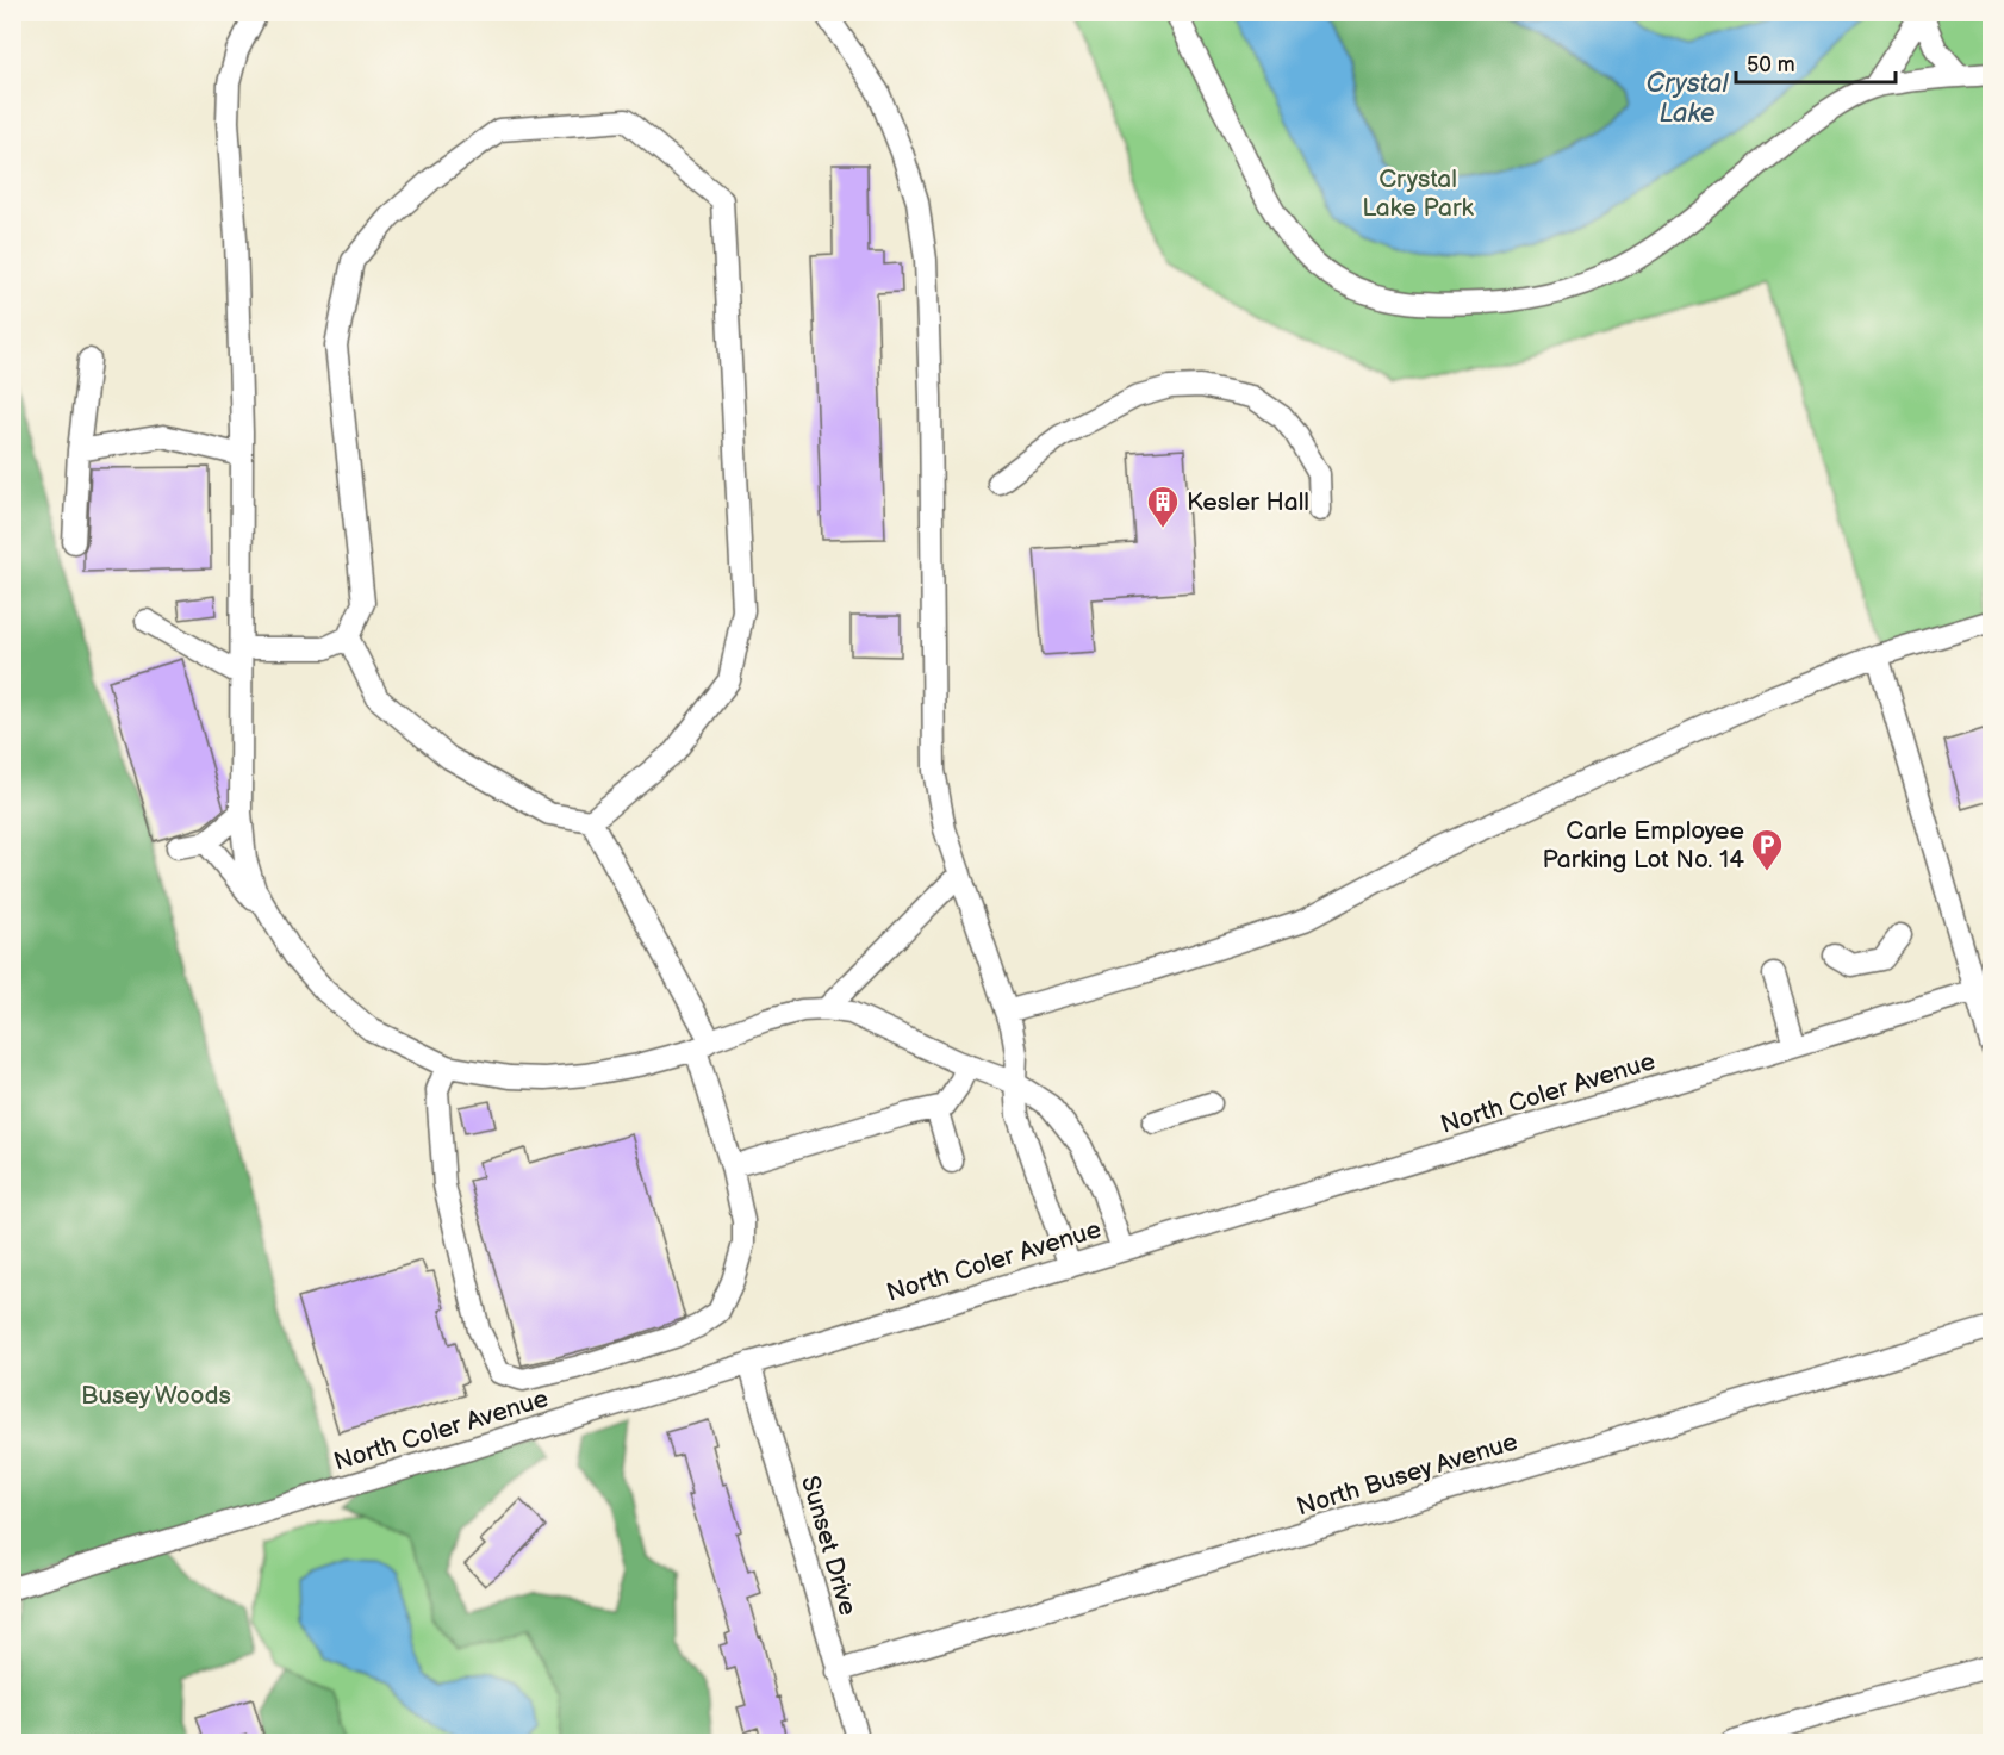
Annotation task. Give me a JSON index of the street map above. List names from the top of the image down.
{
  "streets": {
    "street": ["North Coler Avenue", "North Busey Avenue", "Sunset Drive"]
  },
  "crossings": [
    ["North Coler Avenue", "Sunset Drive"],
    ["North Busey Avenue", "Sunset Drive"]
  ],
  "water": ["Crystal Lake"],
  "parks": ["Crystal Lake Park", "Busey Woods"],
  "places": {
    "building": ["Kesler Hall"],
    "parking": ["Carle Employee Parking Lot No. 14"]
  },
  "scale_bar": "50 m"
}
